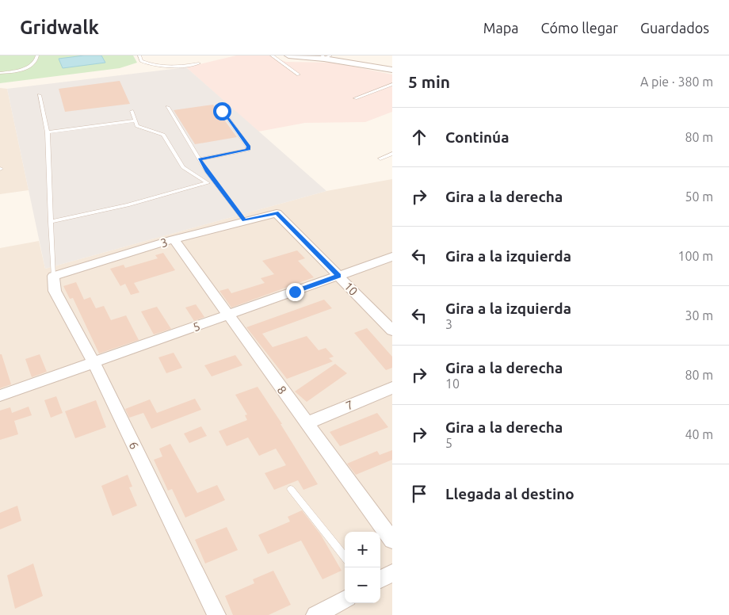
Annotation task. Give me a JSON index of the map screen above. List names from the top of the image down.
{
  "streets": {
    "street": [
      "3",
      "10",
      "5",
      "8",
      "7",
      "6"
    ]
  },
  "crossings": [
    ["3", "10"],
    ["3", "8"],
    ["3", "6"],
    ["10", "5"],
    ["5", "8"],
    ["5", "6"],
    ["8", "7"]
  ],
  "page": {
    "header": "Gridwalk",
    "nav": ["Mapa", "Cómo llegar", "Guardados"],
    "heading": ["5 min", "A pie · 380 m"],
    "list": [
      ["Continúa", "80 m"],
      ["Gira a la derecha", "50 m"],
      ["Gira a la izquierda", "100 m"],
      ["Gira a la izquierda", "3", "30 m"],
      ["Gira a la derecha", "10", "80 m"],
      ["Gira a la derecha", "5", "40 m"],
      "Llegada al destino"
    ],
    "map_buttons": ["+", "−"]
  }
}
